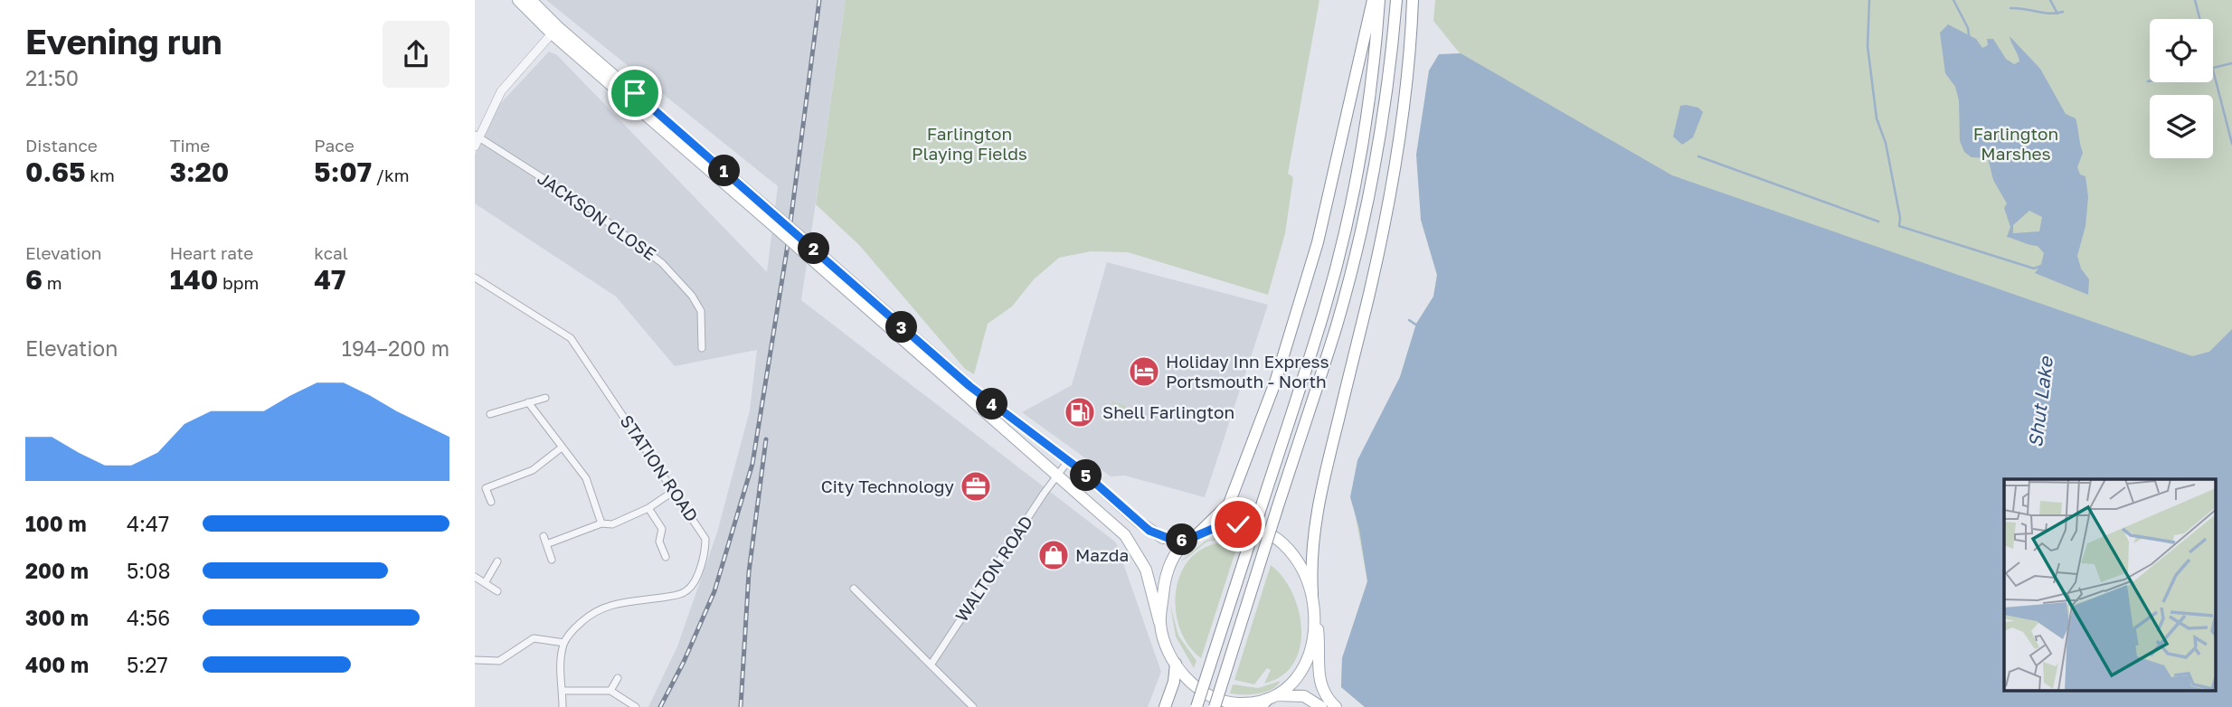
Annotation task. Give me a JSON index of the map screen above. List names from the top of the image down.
{
  "streets": {
    "street": ["JACKSON CLOSE", "STATION ROAD", "WALTON ROAD"]
  },
  "water": ["Shut Lake"],
  "parks": ["Farlington Playing Fields", "Farlington Marshes"],
  "places": {
    "hotel": ["Holiday Inn Express Portsmouth - North"],
    "fuel station": ["Shell Farlington"],
    "office": ["City Technology"],
    "shop": ["Mazda"]
  },
  "page": {
    "heading": ["Evening run", "21:50"],
    "stats": [
      ["Distance", "0.65 km"],
      ["Time", "3:20"],
      ["Pace", "5:07 /km"],
      ["Elevation", "6 m"],
      ["Heart rate", "140 bpm"],
      ["kcal", "47"]
    ],
    "pins": [
      "1",
      "2",
      "3",
      "4",
      "5",
      "6"
    ],
    "chart": ["Elevation", "194–200 m"],
    "list": [
      {
        "name": "100 m",
        "note": "4:47"
      },
      {
        "name": "200 m",
        "note": "5:08"
      },
      {
        "name": "300 m",
        "note": "4:56"
      },
      {
        "name": "400 m",
        "note": "5:27"
      }
    ]
  }
}
